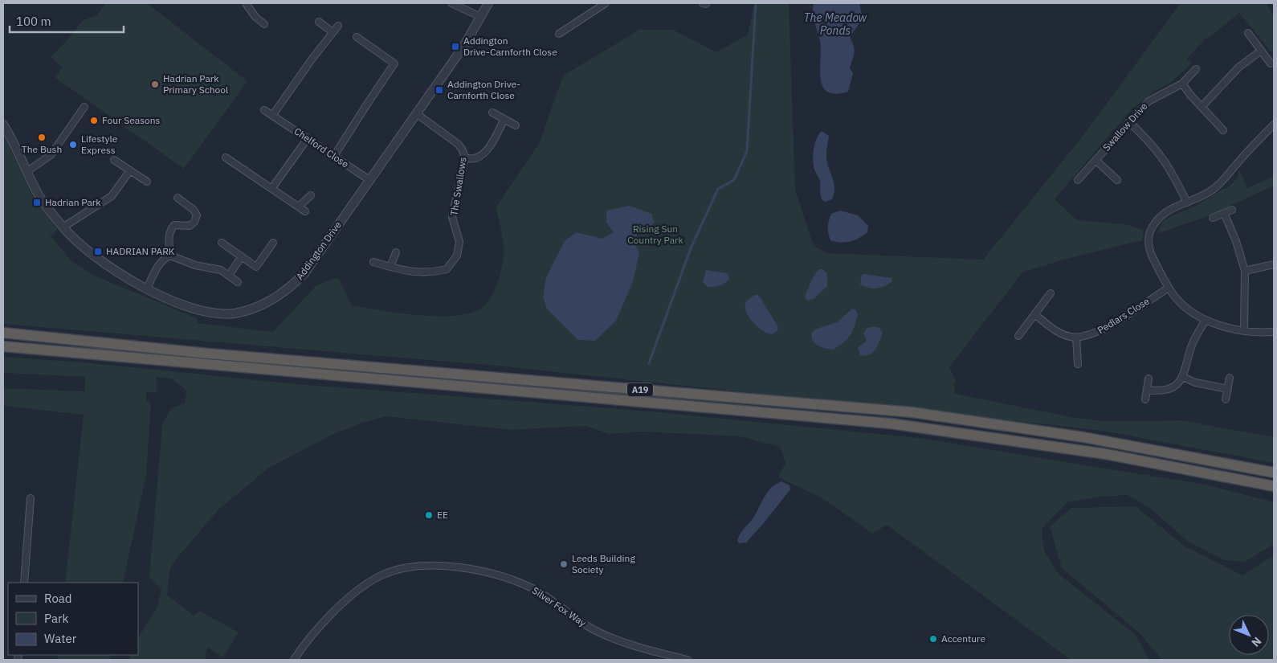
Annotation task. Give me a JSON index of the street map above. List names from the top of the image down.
{
  "streets": {
    "highway": ["A19"],
    "street": [
      "Swallow Drive",
      "Chelford Close",
      "The Swallows",
      "Addington Drive",
      "Pedlars Close",
      "Silver Fox Way"
    ]
  },
  "crossings": [
    ["Chelford Close", "Addington Drive"],
    ["The Swallows", "Addington Drive"]
  ],
  "water": ["The Meadow Ponds"],
  "parks": ["Rising Sun Country Park"],
  "places": {
    "transit": [
      "Addington Drive-Carnforth Close",
      "Addington Drive- Carnforth Close",
      "Hadrian Park",
      "HADRIAN PARK"
    ],
    "other": [
      "Hadrian Park Primary School",
      "Four Seasons",
      "The Bush",
      "Lifestyle Express",
      "EE",
      "Leeds Building Society",
      "Accenture"
    ]
  },
  "legend": ["Road", "Park", "Water"],
  "scale_bar": "100 m",
  "north": "bottom right"
}
